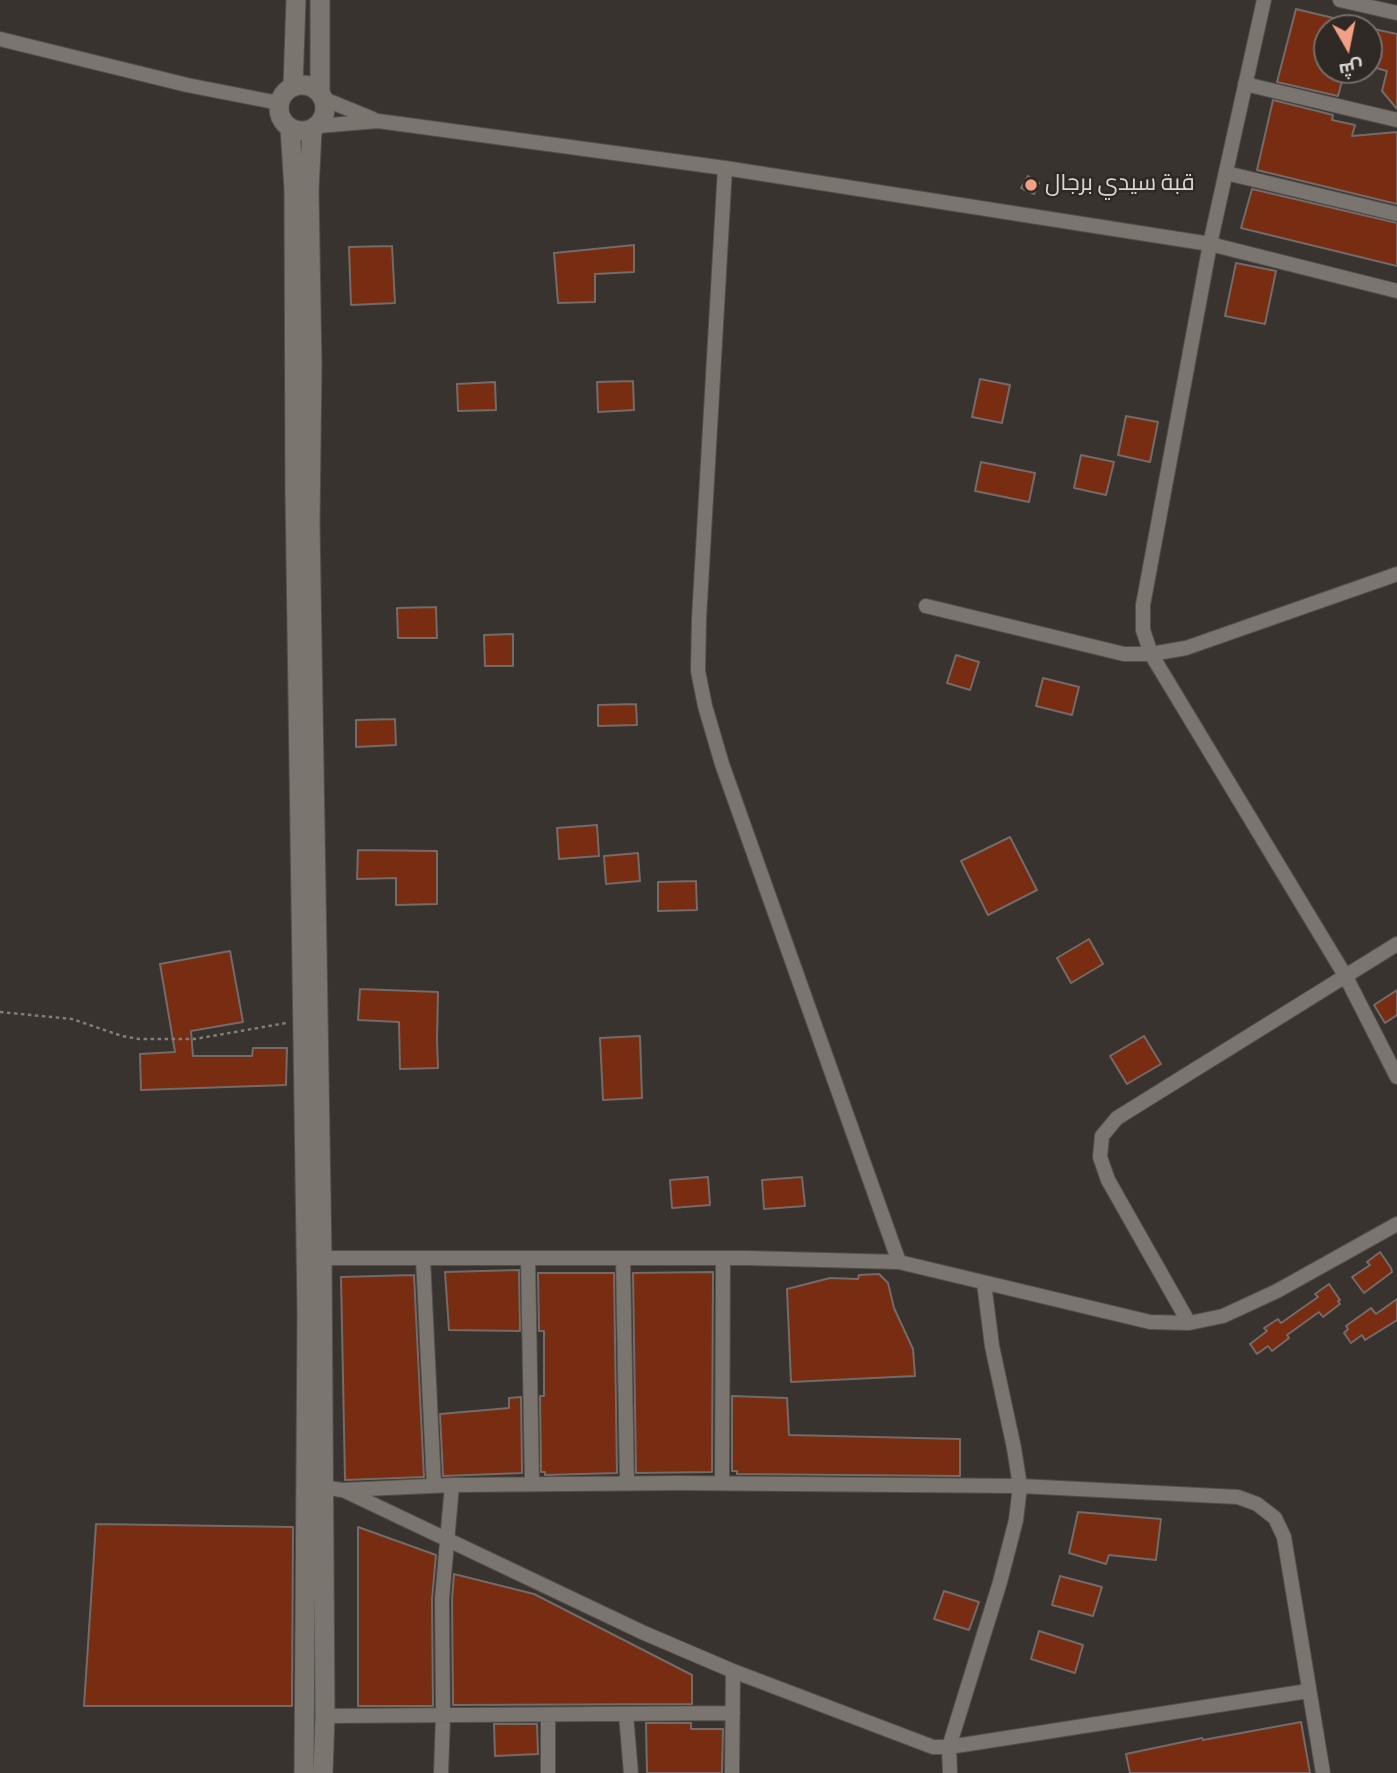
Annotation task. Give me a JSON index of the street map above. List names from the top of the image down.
{
  "places": ["قبة سيدي برجال"],
  "north": "bottom"
}
